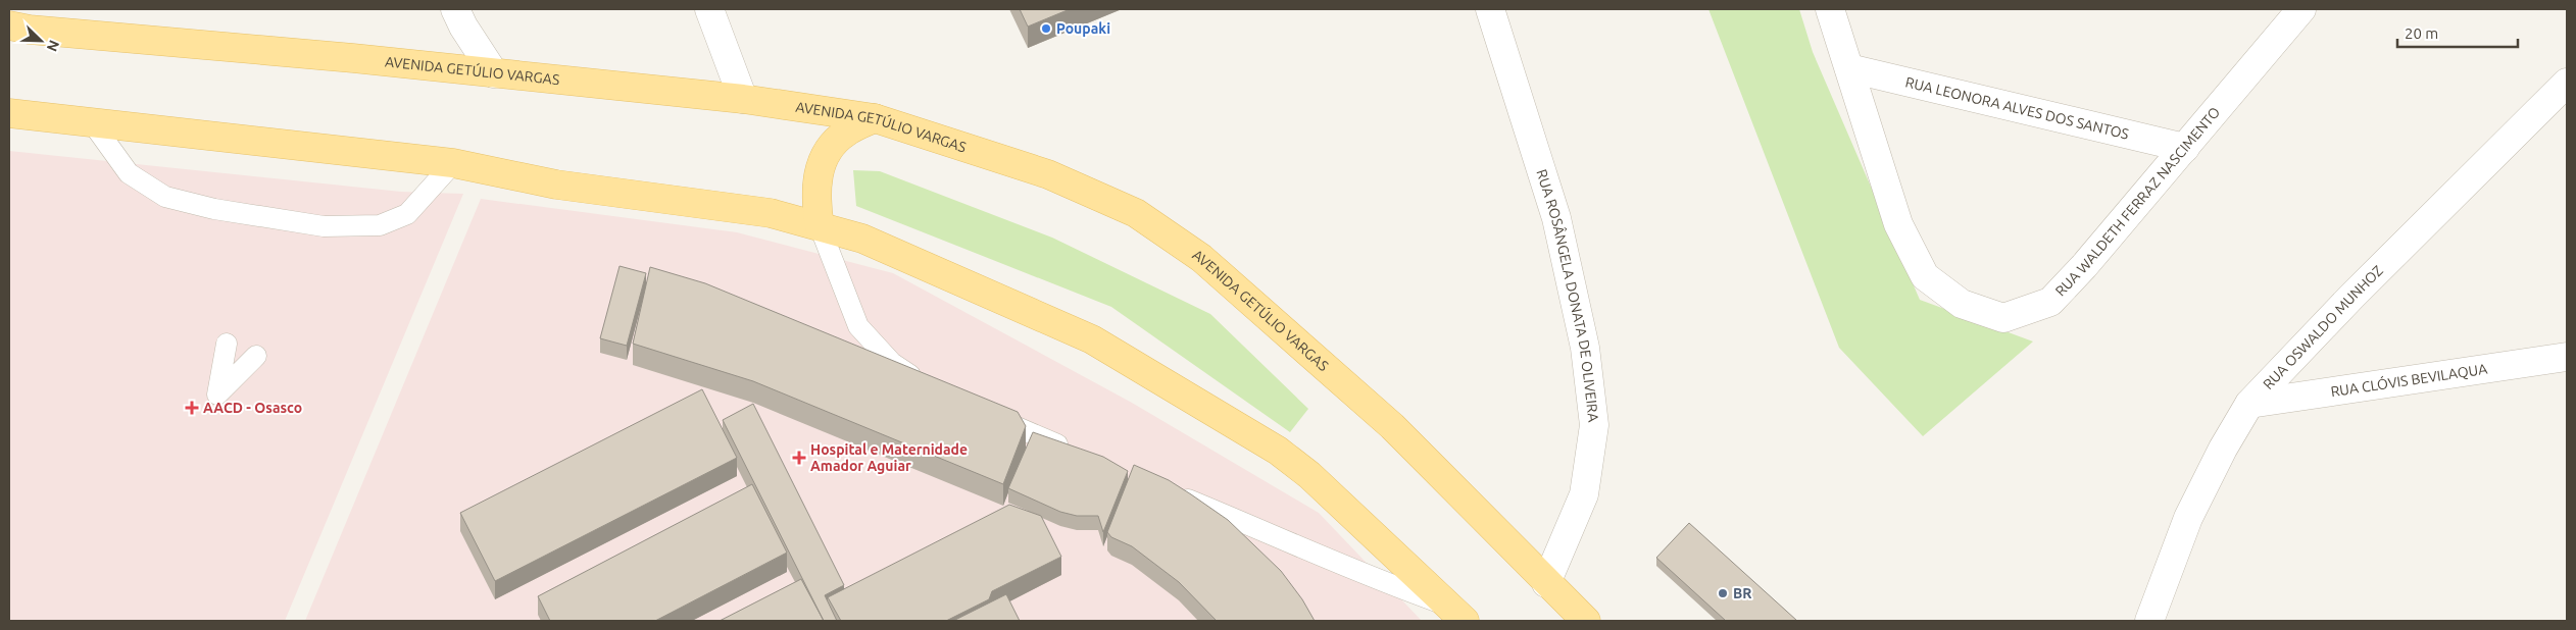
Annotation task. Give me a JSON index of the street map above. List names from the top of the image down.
{
  "streets": {
    "main road": ["AVENIDA GETÚLIO VARGAS"],
    "street": [
      "RUA LEONORA ALVES DOS SANTOS",
      "RUA WALDETH FERRAZ NASCIMENTO",
      "RUA ROSÂNGELA DONATA DE OLIVEIRA",
      "RUA OSWALDO MUNHOZ",
      "RUA CLÓVIS BEVILAQUA"
    ]
  },
  "crossings": [
    ["AVENIDA GETÚLIO VARGAS", "RUA ROSÂNGELA DONATA DE OLIVEIRA"],
    ["RUA LEONORA ALVES DOS SANTOS", "RUA WALDETH FERRAZ NASCIMENTO"],
    ["RUA OSWALDO MUNHOZ", "RUA CLÓVIS BEVILAQUA"]
  ],
  "places": {
    "other": ["Poupaki", "BR"],
    "health": ["AACD - Osasco", "Hospital e Maternidade Amador Aguiar"]
  },
  "scale_bar": "20 m",
  "north": "bottom right"
}
